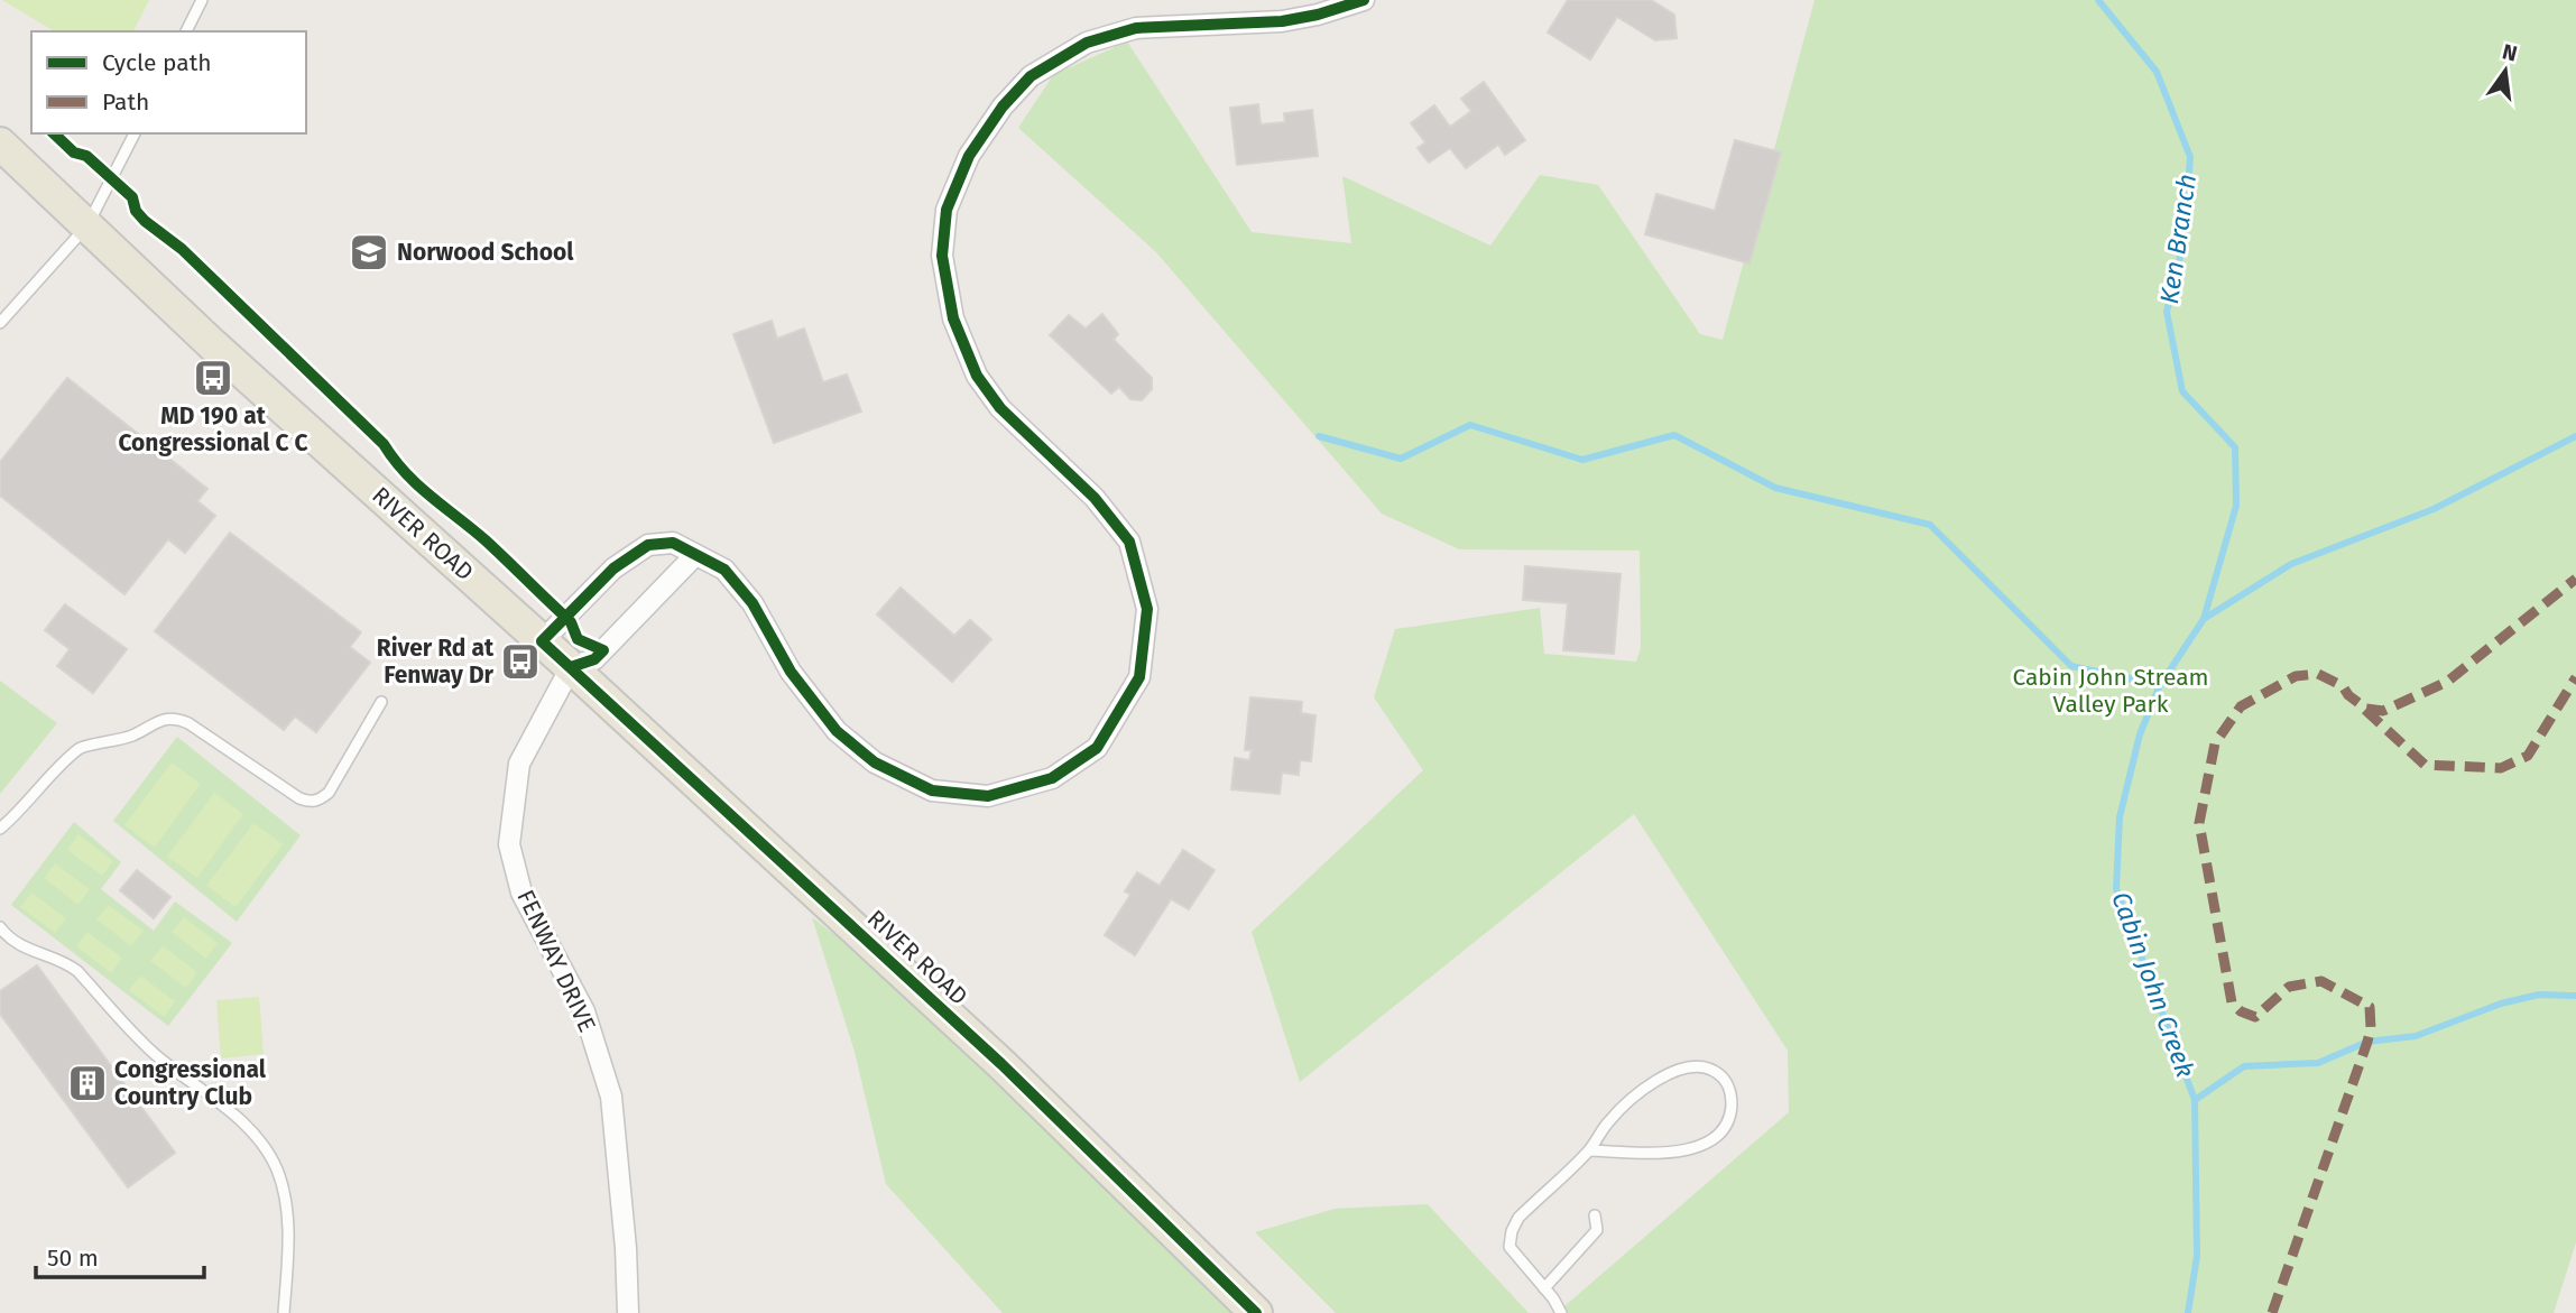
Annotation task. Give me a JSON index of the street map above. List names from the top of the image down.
{
  "streets": {
    "main road": ["RIVER ROAD"],
    "street": ["FENWAY DRIVE"]
  },
  "crossings": [
    ["RIVER ROAD", "FENWAY DRIVE"]
  ],
  "water": ["Ken Branch", "Cabin John Creek"],
  "parks": ["Cabin John Stream Valley Park"],
  "places": {
    "school or university": ["Norwood School"],
    "bus stop": ["MD 190 at Congressional C C", "River Rd at Fenway Dr"],
    "building": ["Congressional Country Club"]
  },
  "legend": ["Cycle path", "Path"],
  "scale_bar": "50 m",
  "north": "top"
}
